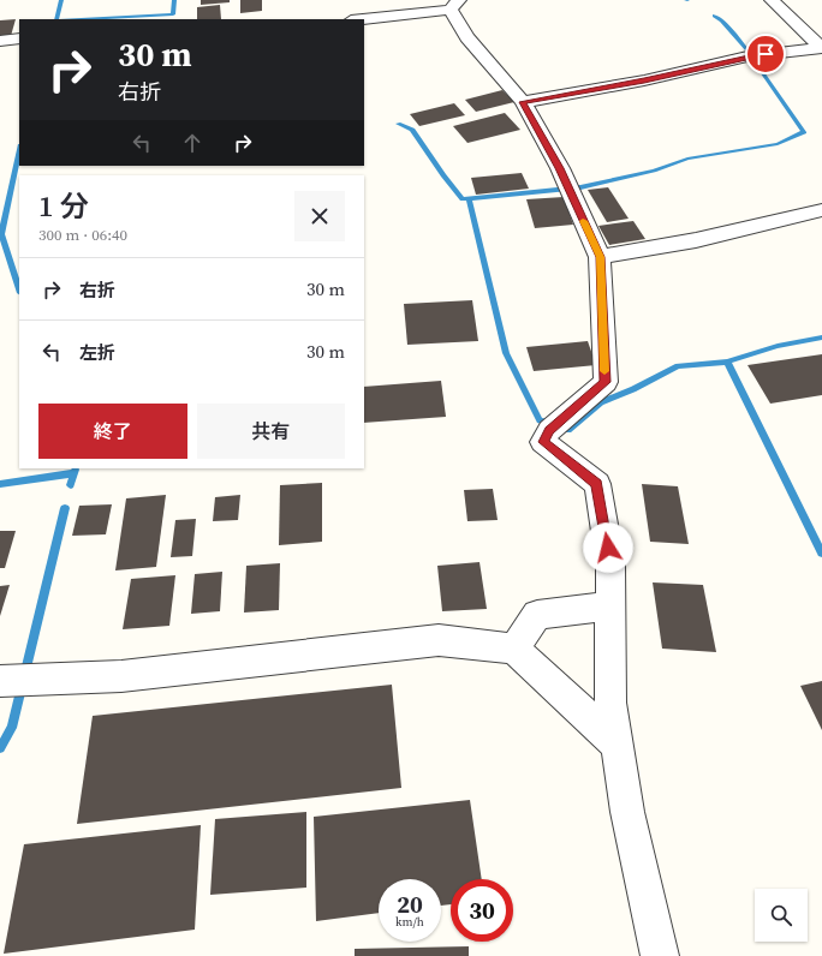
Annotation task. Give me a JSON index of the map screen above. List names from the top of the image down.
{
  "page": {
    "turn": ["30 m", "右折"],
    "heading": ["1 分", "300 m · 06:40"],
    "list": [
      {
        "name": "右折",
        "value": "30 m"
      },
      {
        "name": "左折",
        "value": "30 m"
      }
    ],
    "buttons": ["終了", "共有"],
    "speed": "20 km/h",
    "limit": "30"
  }
}
